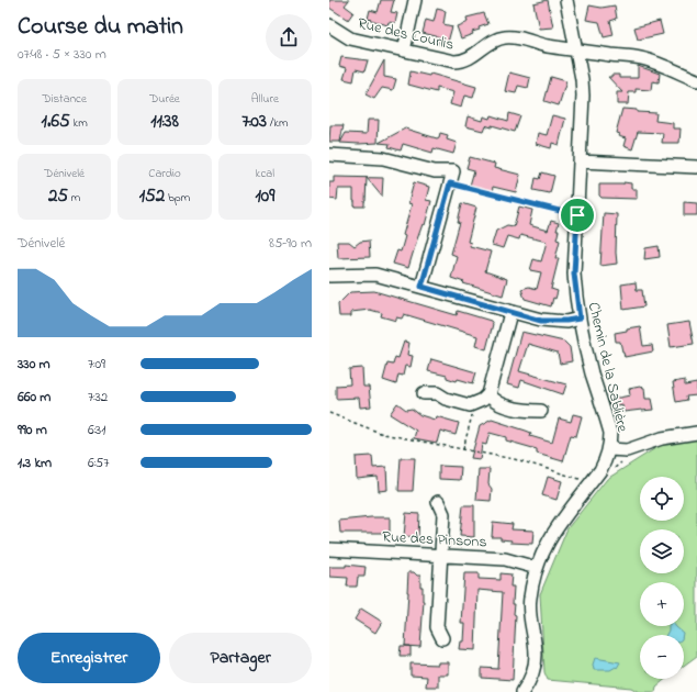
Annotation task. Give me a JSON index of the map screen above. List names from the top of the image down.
{
  "streets": {
    "street": ["Rue des Courlis", "Chemin de la Sablière", "Rue des Pinsons"]
  },
  "crossings": [
    ["Rue des Courlis", "Chemin de la Sablière"],
    ["Chemin de la Sablière", "Rue des Pinsons"]
  ],
  "page": {
    "heading": ["Course du matin", "07:48 · 5 × 330 m"],
    "stats": [
      ["Distance", "1.65 km"],
      ["Durée", "11:38"],
      ["Allure", "7:03 /km"],
      ["Dénivelé", "25 m"],
      ["Cardio", "152 bpm"],
      ["kcal", "109"]
    ],
    "chart": ["Dénivelé", "85–90 m"],
    "list": [
      {
        "name": "330 m",
        "note": "7:09"
      },
      {
        "name": "660 m",
        "note": "7:32"
      },
      {
        "name": "990 m",
        "note": "6:31"
      },
      {
        "name": "1.3 km",
        "note": "6:57"
      }
    ],
    "map_buttons": ["+", "−"],
    "buttons": ["Enregistrer", "Partager"]
  }
}
